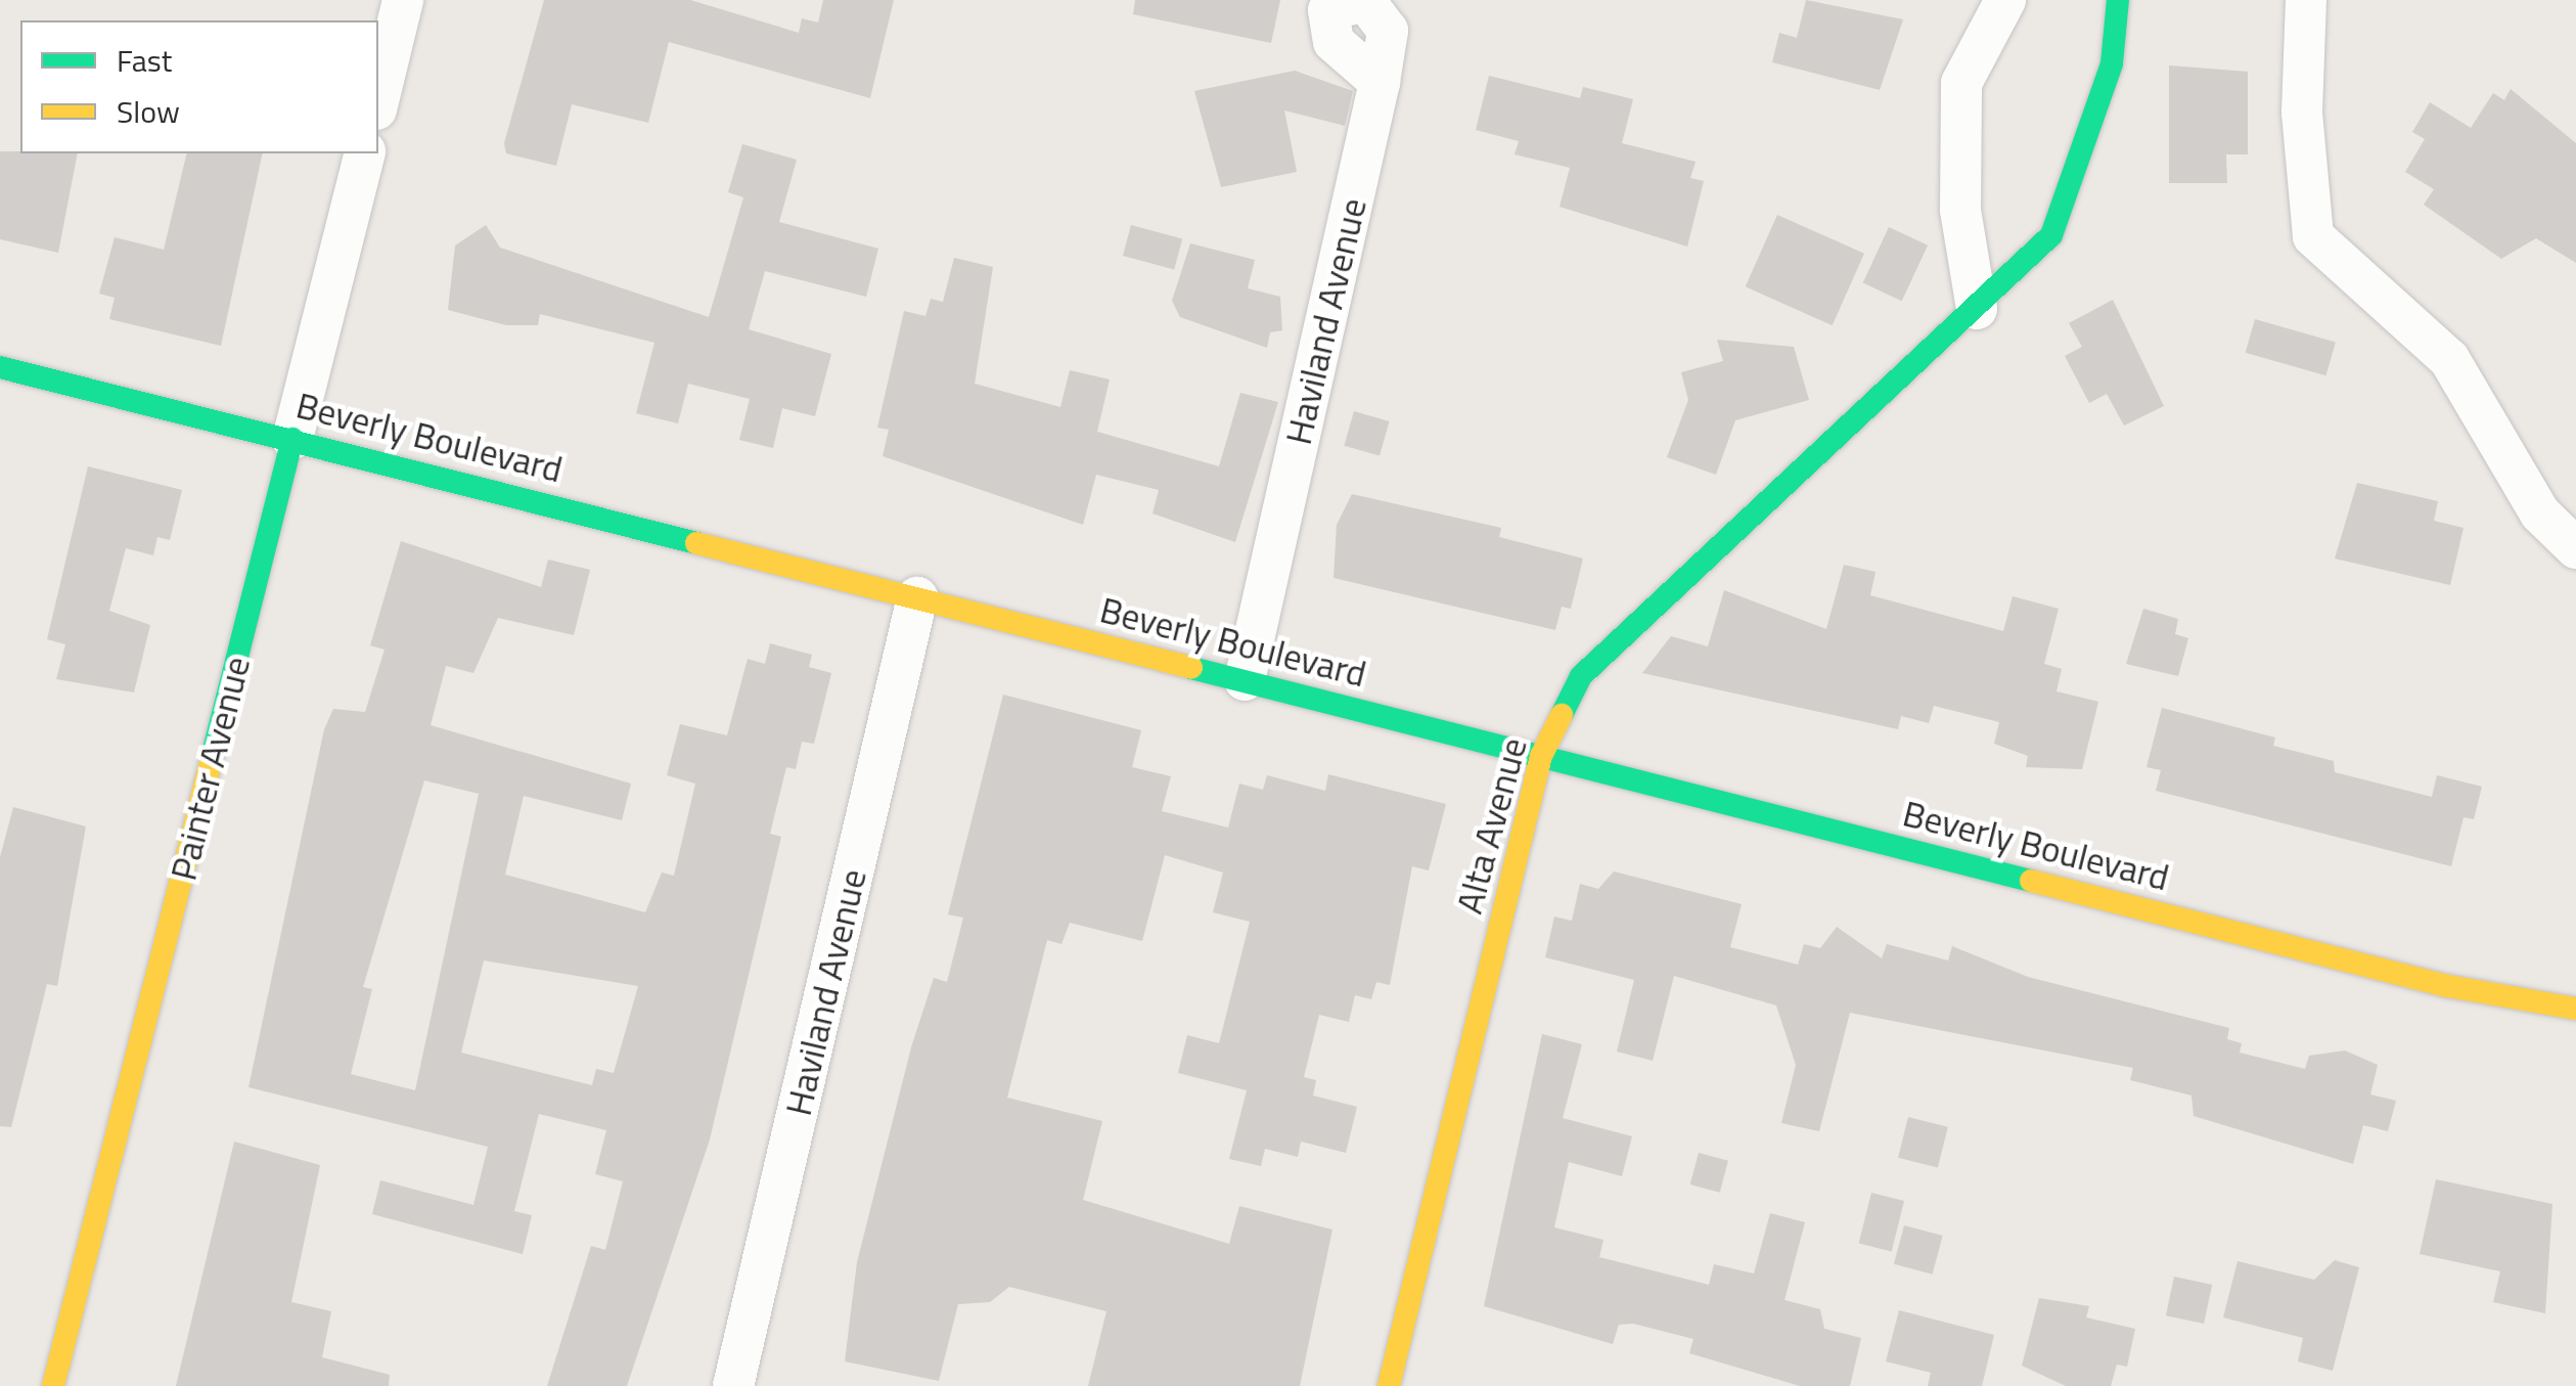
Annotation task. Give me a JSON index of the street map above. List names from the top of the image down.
{
  "streets": {
    "street": [
      "Haviland Avenue",
      "Beverly Boulevard",
      "Painter Avenue",
      "Alta Avenue"
    ]
  },
  "crossings": [
    ["Haviland Avenue", "Beverly Boulevard"],
    ["Beverly Boulevard", "Painter Avenue"],
    ["Beverly Boulevard", "Alta Avenue"]
  ],
  "legend": ["Fast", "Slow"]
}
